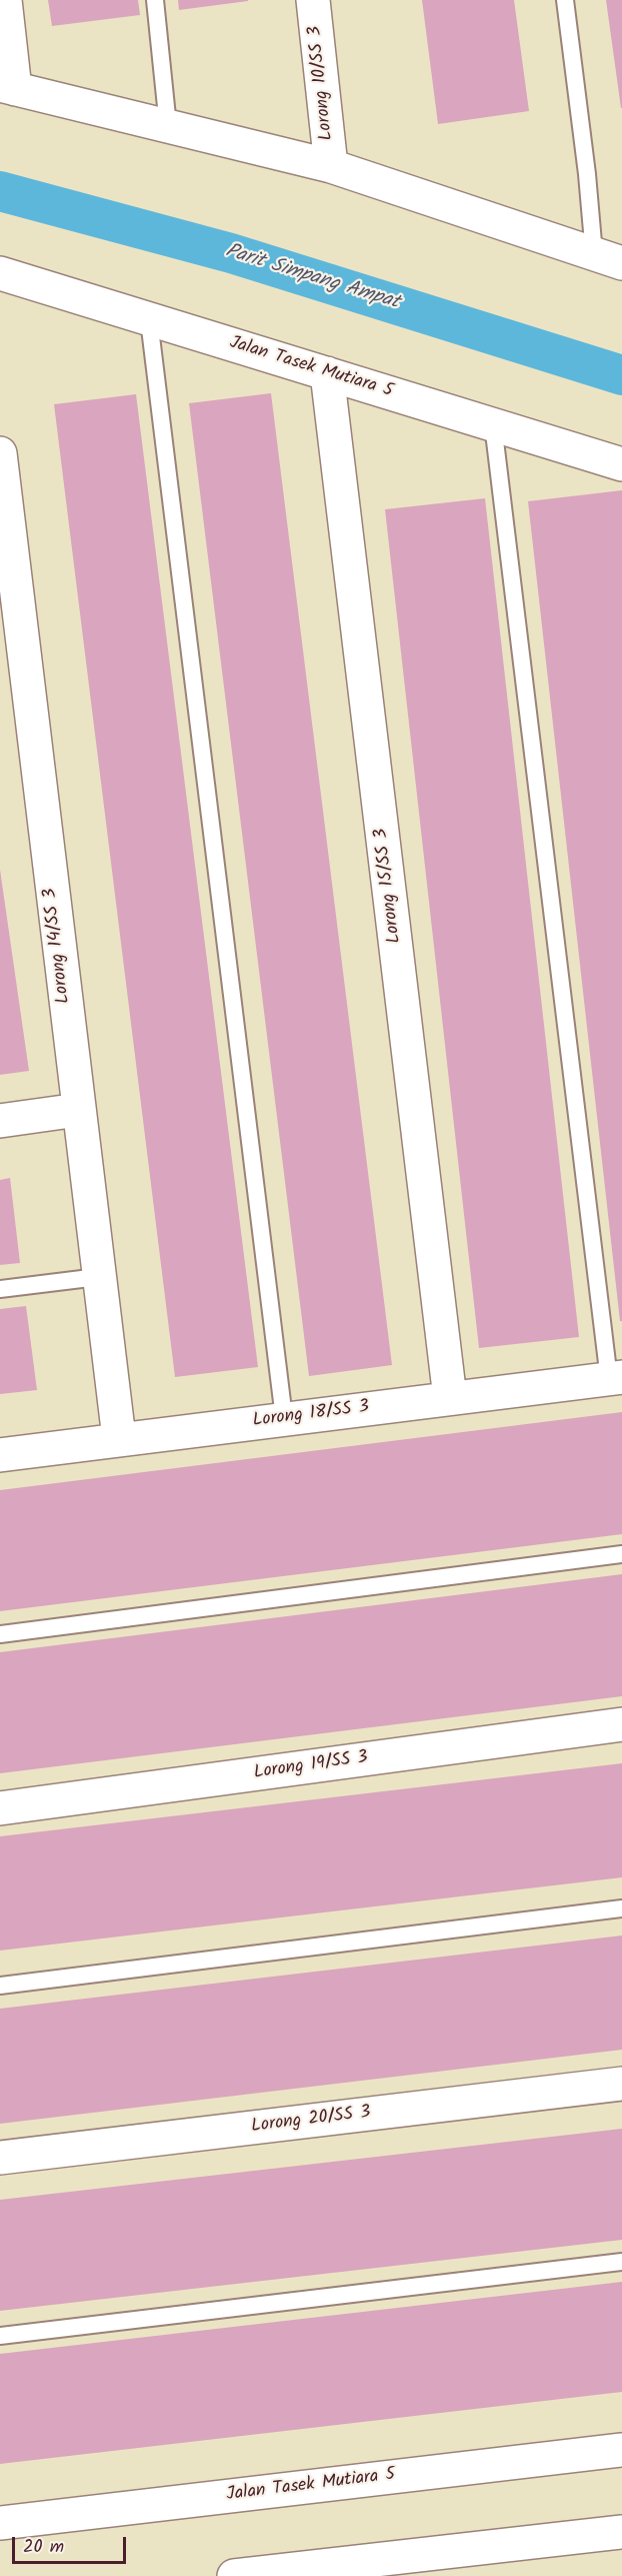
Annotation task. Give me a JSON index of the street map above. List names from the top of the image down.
{
  "streets": {
    "street": [
      "Lorong 10/SS 3",
      "Jalan Tasek Mutiara 5",
      "Lorong 15/SS 3",
      "Lorong 14/SS 3",
      "Lorong 18/SS 3",
      "Lorong 19/SS 3",
      "Lorong 20/SS 3"
    ]
  },
  "crossings": [
    ["Jalan Tasek Mutiara 5", "Lorong 15/SS 3"],
    ["Lorong 15/SS 3", "Lorong 18/SS 3"],
    ["Lorong 14/SS 3", "Lorong 18/SS 3"]
  ],
  "water": ["Parit Simpang Ampat"],
  "scale_bar": "20 m"
}
